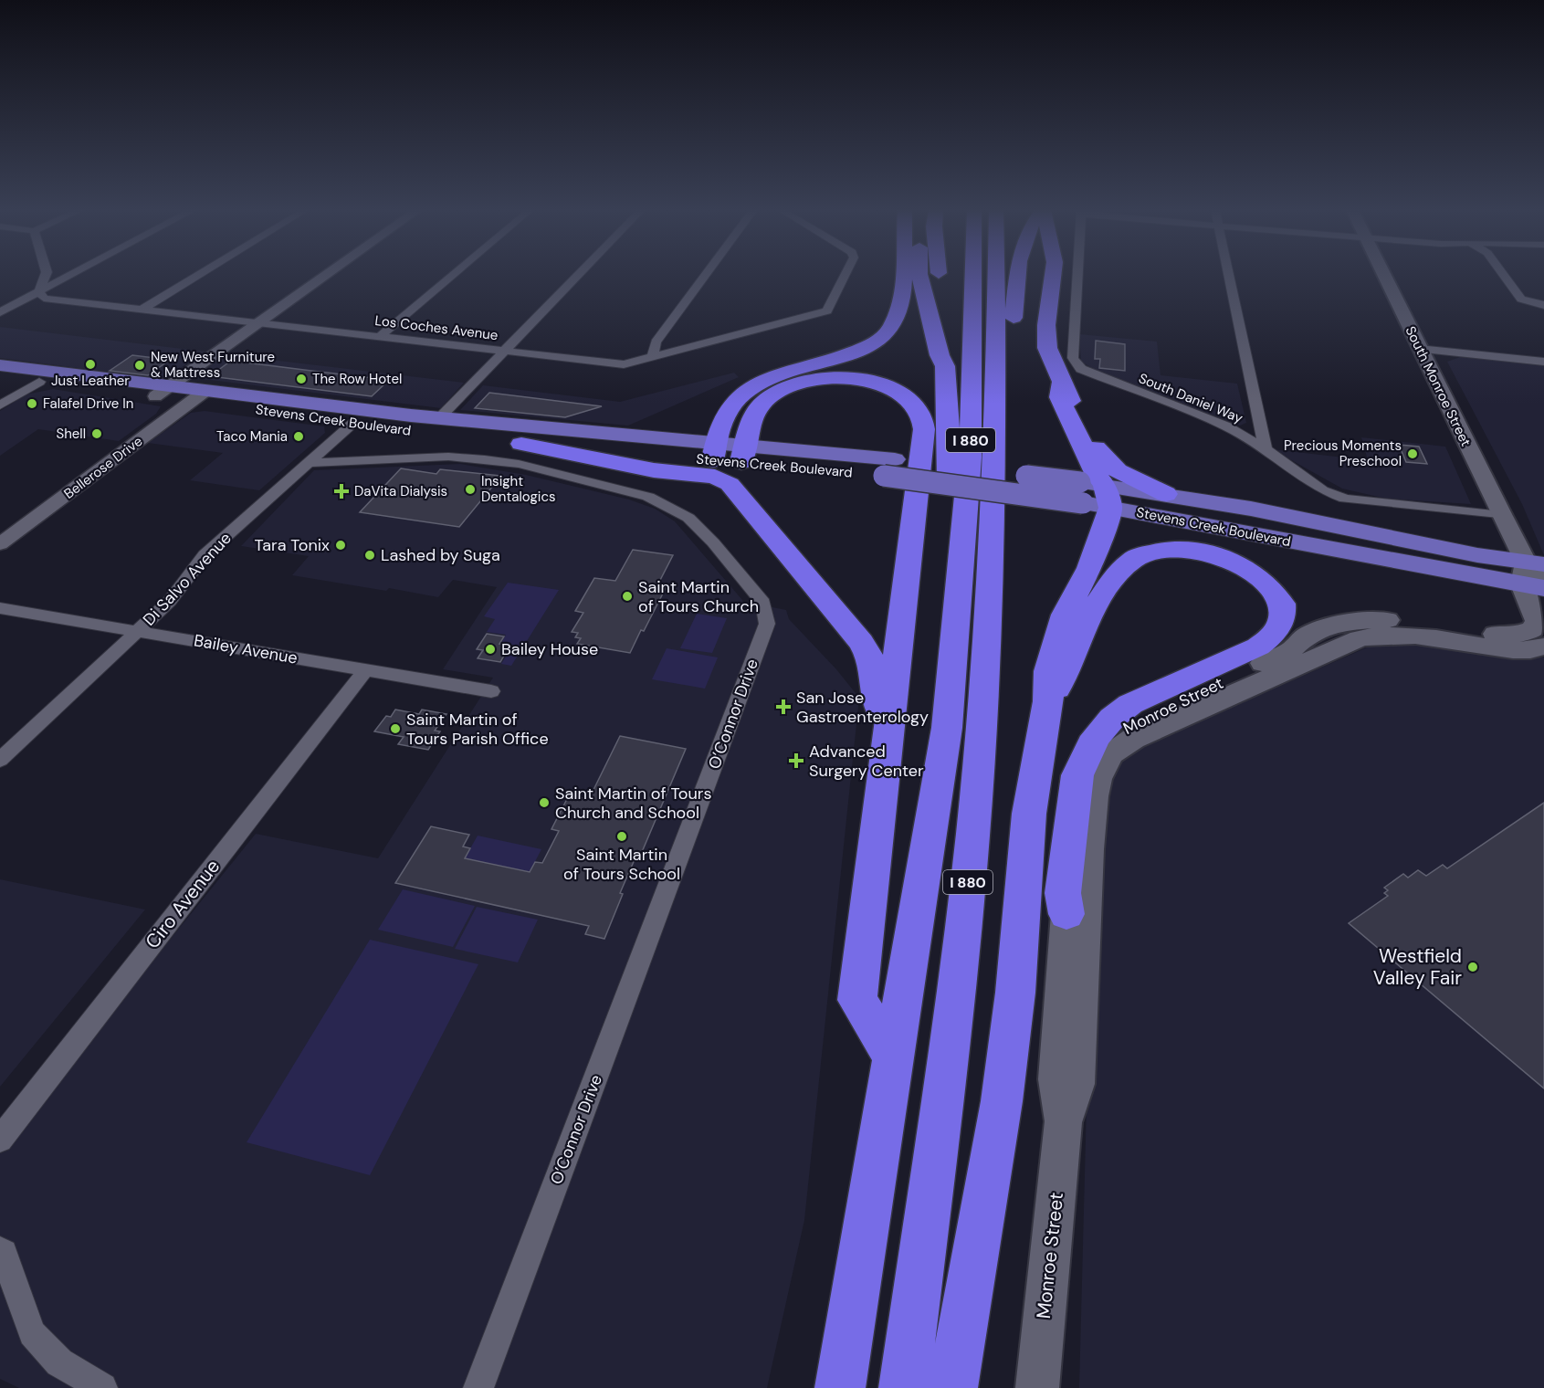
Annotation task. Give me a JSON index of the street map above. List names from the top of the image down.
{
  "streets": {
    "highway": ["I 880"],
    "main road": ["South Monroe Street", "Stevens Creek Boulevard", "Monroe Street"],
    "street": [
      "Los Coches Avenue",
      "South Daniel Way",
      "Bellerose Drive",
      "Di Salvo Avenue",
      "Bailey Avenue",
      "O’Connor Drive",
      "Ciro Avenue"
    ]
  },
  "crossings": [
    ["South Monroe Street", "South Daniel Way"],
    ["South Monroe Street", "Stevens Creek Boulevard"],
    ["South Monroe Street", "Monroe Street"],
    ["Stevens Creek Boulevard", "Bellerose Drive"],
    ["Stevens Creek Boulevard", "Di Salvo Avenue"],
    ["Stevens Creek Boulevard", "Monroe Street"],
    ["Di Salvo Avenue", "Bailey Avenue"],
    ["Di Salvo Avenue", "O’Connor Drive"],
    ["Bailey Avenue", "Ciro Avenue"]
  ],
  "places": {
    "other": [
      "Just Leather",
      "New West Furniture & Mattress",
      "The Row Hotel",
      "Falafel Drive In",
      "Shell",
      "Taco Mania",
      "Precious Moments Preschool",
      "Insight Dentalogics",
      "Tara Tonix",
      "Lashed by Suga",
      "Saint Martin of Tours Church",
      "Bailey House",
      "Saint Martin of Tours Parish Office",
      "Saint Martin of Tours Church and School",
      "Saint Martin of Tours School",
      "Westfield Valley Fair"
    ],
    "health": ["DaVita Dialysis", "San Jose Gastroenterology", "Advanced Surgery Center"]
  }
}
